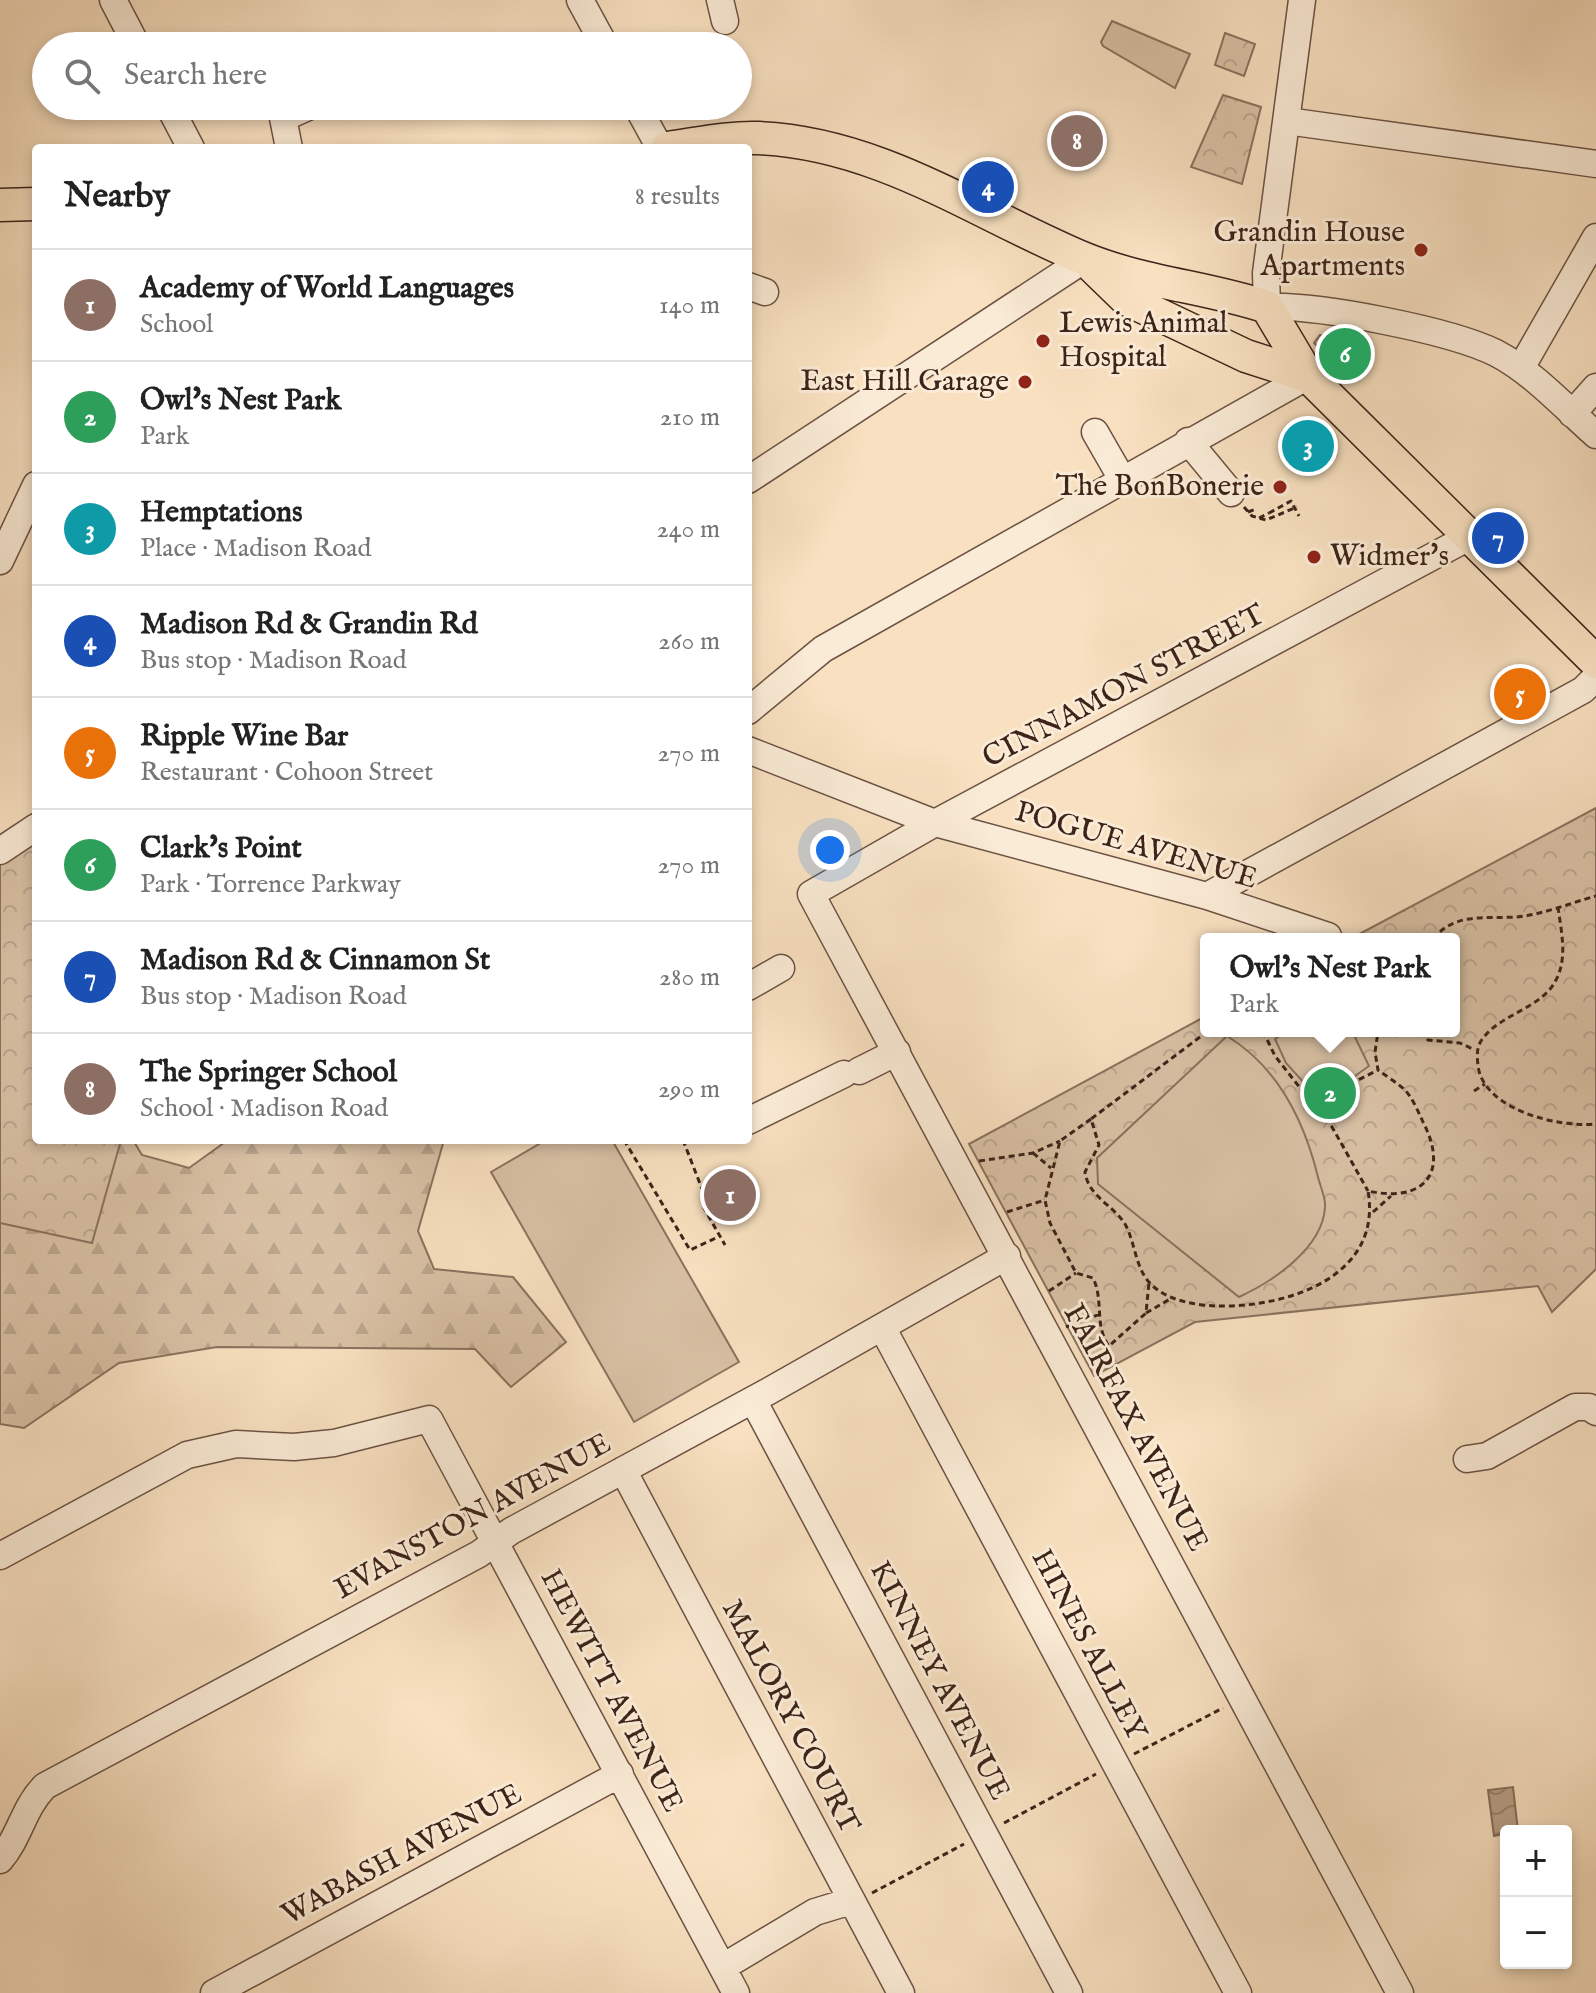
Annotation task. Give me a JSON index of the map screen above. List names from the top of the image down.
{
  "streets": {
    "street": [
      "CINNAMON STREET",
      "POGUE AVENUE",
      "FAIRFAX AVENUE",
      "EVANSTON AVENUE",
      "HINES ALLEY",
      "KINNEY AVENUE",
      "HEWITT AVENUE",
      "MALORY COURT",
      "WABASH AVENUE"
    ]
  },
  "crossings": [
    ["CINNAMON STREET", "POGUE AVENUE"],
    ["CINNAMON STREET", "FAIRFAX AVENUE"],
    ["FAIRFAX AVENUE", "EVANSTON AVENUE"],
    ["EVANSTON AVENUE", "HINES ALLEY"],
    ["EVANSTON AVENUE", "KINNEY AVENUE"],
    ["EVANSTON AVENUE", "HEWITT AVENUE"],
    ["EVANSTON AVENUE", "MALORY COURT"],
    ["HEWITT AVENUE", "WABASH AVENUE"]
  ],
  "places": [
    "Grandin House Apartments",
    "Lewis Animal Hospital",
    "East Hill Garage",
    "The BonBonerie",
    "Widmer's"
  ],
  "page": {
    "search": "Search here",
    "pins": [
      "8",
      "4",
      "6",
      "3",
      "7",
      "5",
      "2",
      "1"
    ],
    "heading": ["Nearby", "8 results"],
    "list": [
      {
        "mark": "1",
        "name": "Academy of World Languages",
        "note": "School",
        "value": "140 m"
      },
      {
        "mark": "2",
        "name": "Owl's Nest Park",
        "note": "Park",
        "value": "210 m"
      },
      {
        "mark": "3",
        "name": "Hemptations",
        "note": "Place · Madison Road",
        "value": "240 m"
      },
      {
        "mark": "4",
        "name": "Madison Rd & Grandin Rd",
        "note": "Bus stop · Madison Road",
        "value": "260 m"
      },
      {
        "mark": "5",
        "name": "Ripple Wine Bar",
        "note": "Restaurant · Cohoon Street",
        "value": "270 m"
      },
      {
        "mark": "6",
        "name": "Clark's Point",
        "note": "Park · Torrence Parkway",
        "value": "270 m"
      },
      {
        "mark": "7",
        "name": "Madison Rd & Cinnamon St",
        "note": "Bus stop · Madison Road",
        "value": "280 m"
      },
      {
        "mark": "8",
        "name": "The Springer School",
        "note": "School · Madison Road",
        "value": "290 m"
      }
    ],
    "popup": ["Owl's Nest Park", "Park"],
    "map_buttons": ["+", "−"]
  }
}
